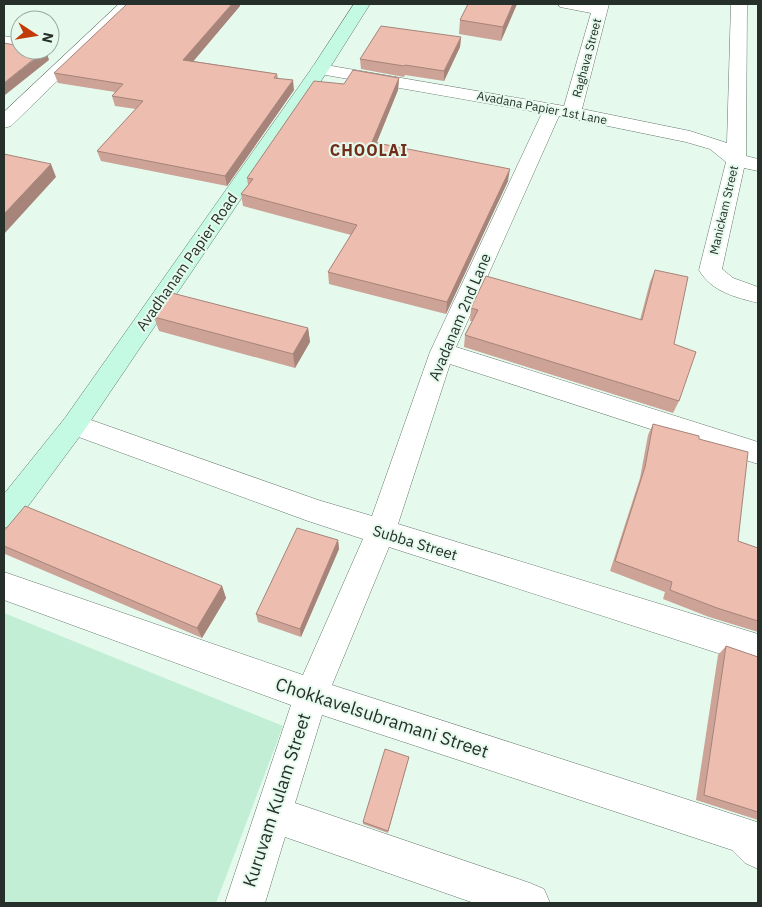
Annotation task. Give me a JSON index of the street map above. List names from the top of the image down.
{
  "streets": {
    "street": [
      "Raghava Street",
      "Avadana Papier 1st Lane",
      "Manickam Street",
      "Avadhanam Papier Road",
      "Avadanam 2nd Lane",
      "Subba Street",
      "Chokkavelsubramani Street",
      "Kuruvam Kulam Street"
    ]
  },
  "crossings": [
    ["Raghava Street", "Avadana Papier 1st Lane"],
    ["Raghava Street", "Avadanam 2nd Lane"],
    ["Avadana Papier 1st Lane", "Manickam Street"],
    ["Avadana Papier 1st Lane", "Avadhanam Papier Road"],
    ["Avadana Papier 1st Lane", "Avadanam 2nd Lane"],
    ["Avadhanam Papier Road", "Subba Street"],
    ["Avadanam 2nd Lane", "Subba Street"],
    ["Avadanam 2nd Lane", "Kuruvam Kulam Street"],
    ["Subba Street", "Kuruvam Kulam Street"],
    ["Chokkavelsubramani Street", "Kuruvam Kulam Street"]
  ],
  "districts": ["CHOOLAI"],
  "north": "right"
}
